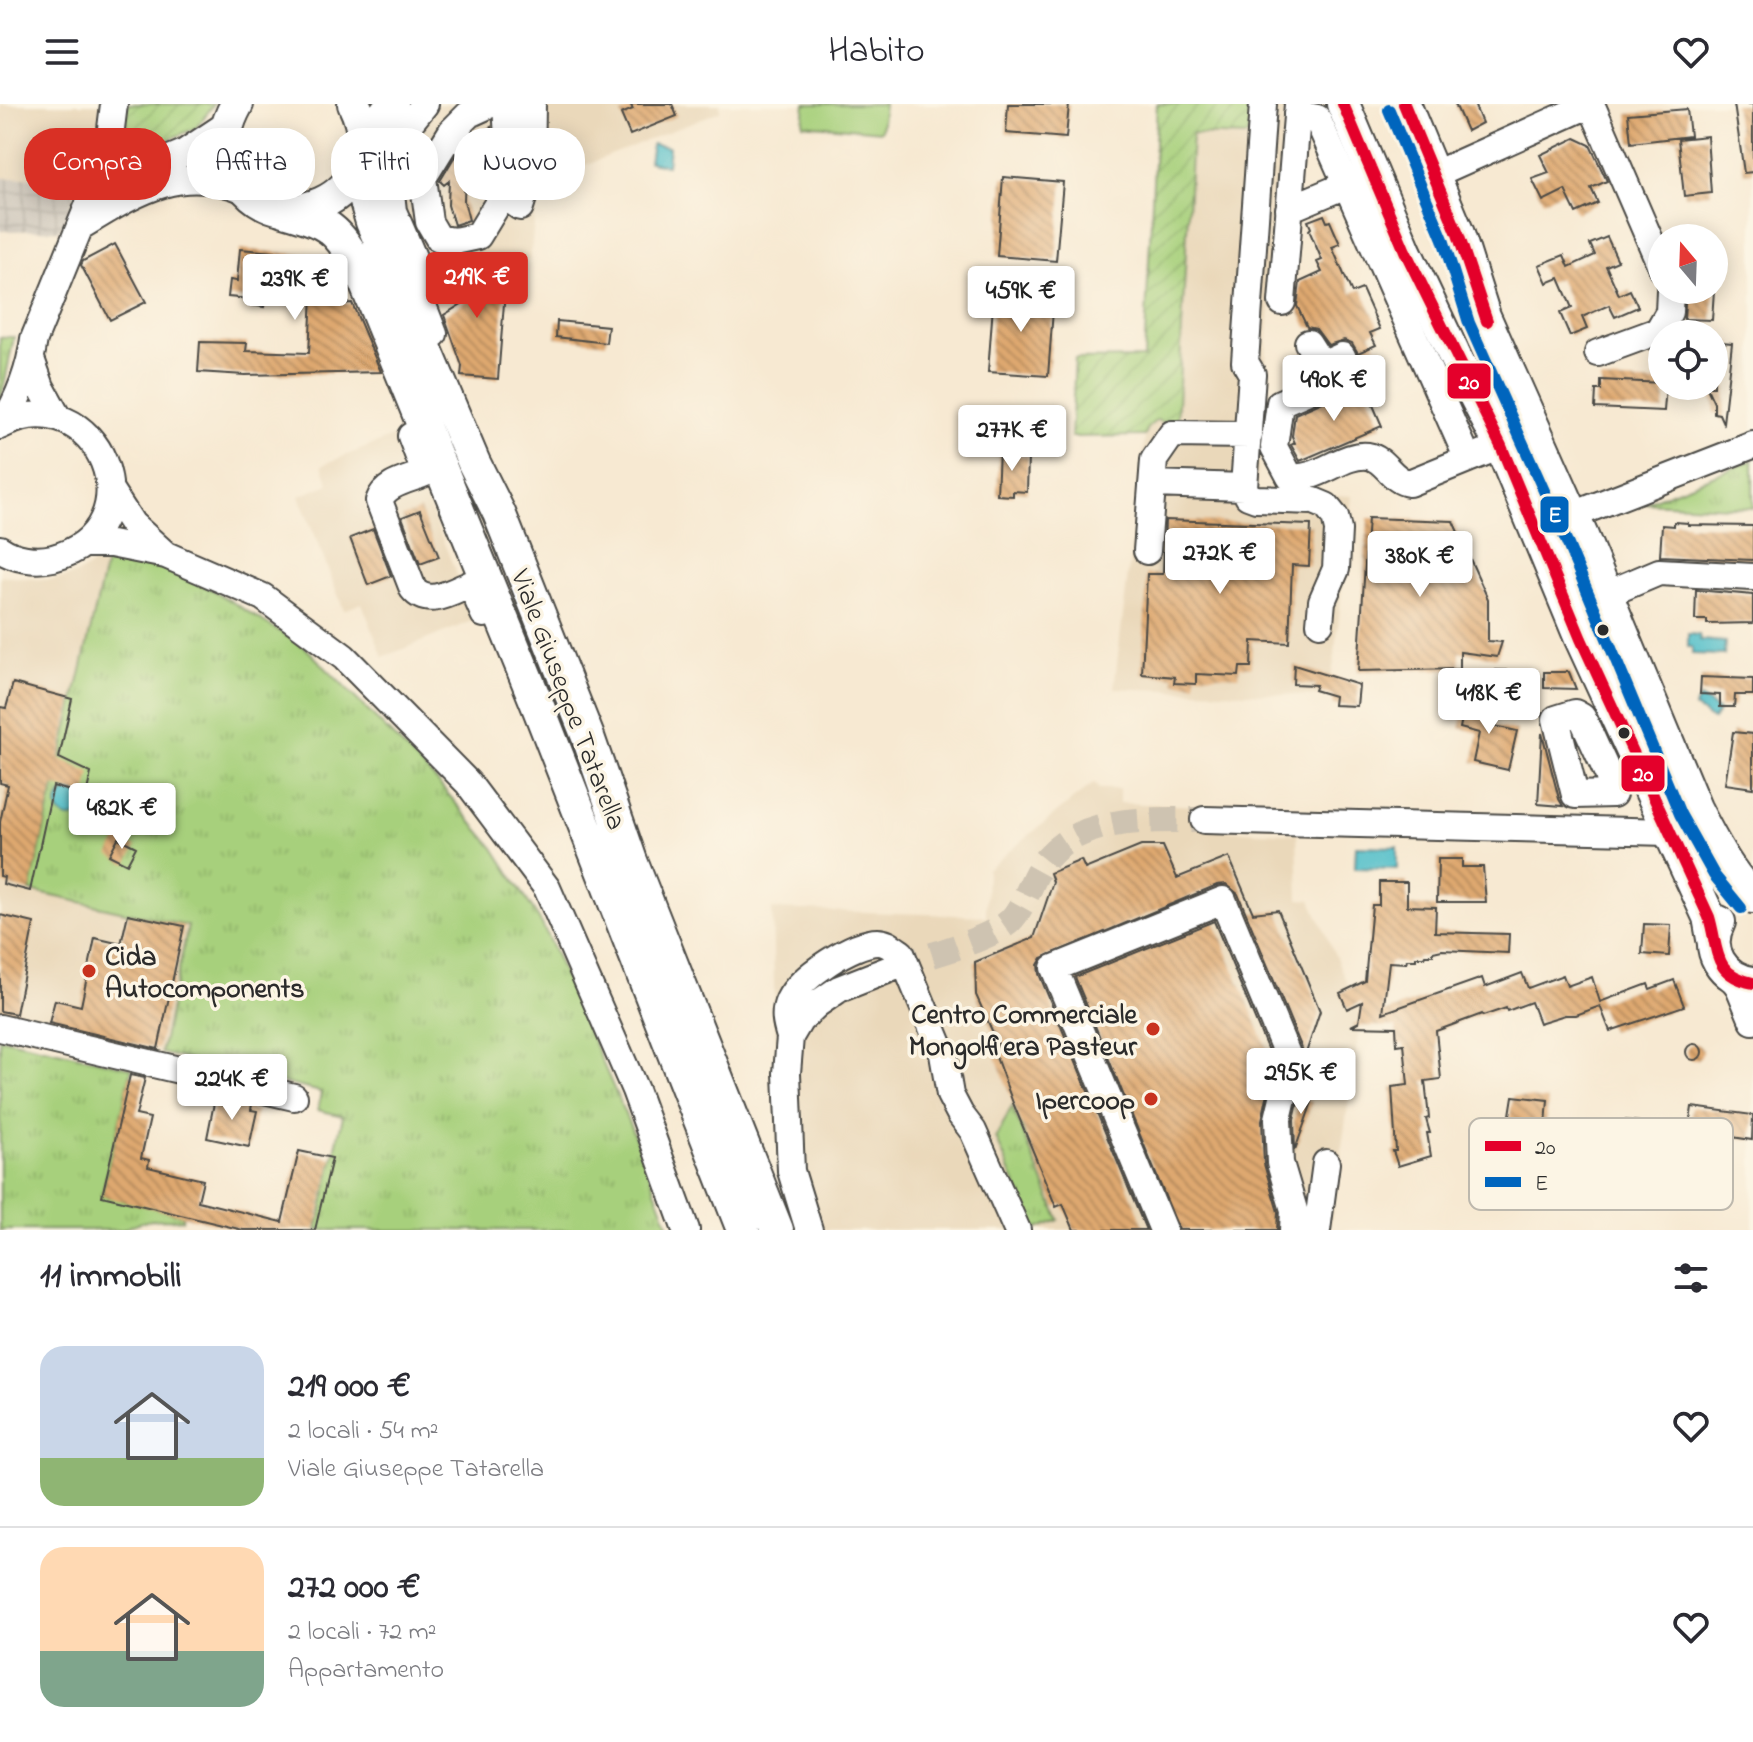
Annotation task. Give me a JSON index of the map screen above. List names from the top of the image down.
{
  "streets": {
    "main road": ["Viale Giuseppe Tatarella"]
  },
  "places": ["Cida Autocomponents", "Centro Commerciale Mongolfiera Pasteur", "Ipercoop"],
  "lines": ["transit line 20", "transit line E"],
  "legend": ["20", "E"],
  "north": "top",
  "page": {
    "header": "Habito",
    "chip": [
      "Compra",
      "Affitta",
      "Filtri",
      "Nuovo"
    ],
    "price": [
      "219K €",
      "239K €",
      "459K €",
      "490K €",
      "277K €",
      "272K €",
      "380K €",
      "418K €",
      "482K €",
      "295K €",
      "224K €"
    ],
    "heading": "11 immobili",
    "list": [
      {
        "name": "219 000 €",
        "note": "2 locali · 54 m² · Viale Giuseppe Tatarella"
      },
      {
        "name": "272 000 €",
        "note": "2 locali · 72 m² · Appartamento"
      }
    ]
  }
}
